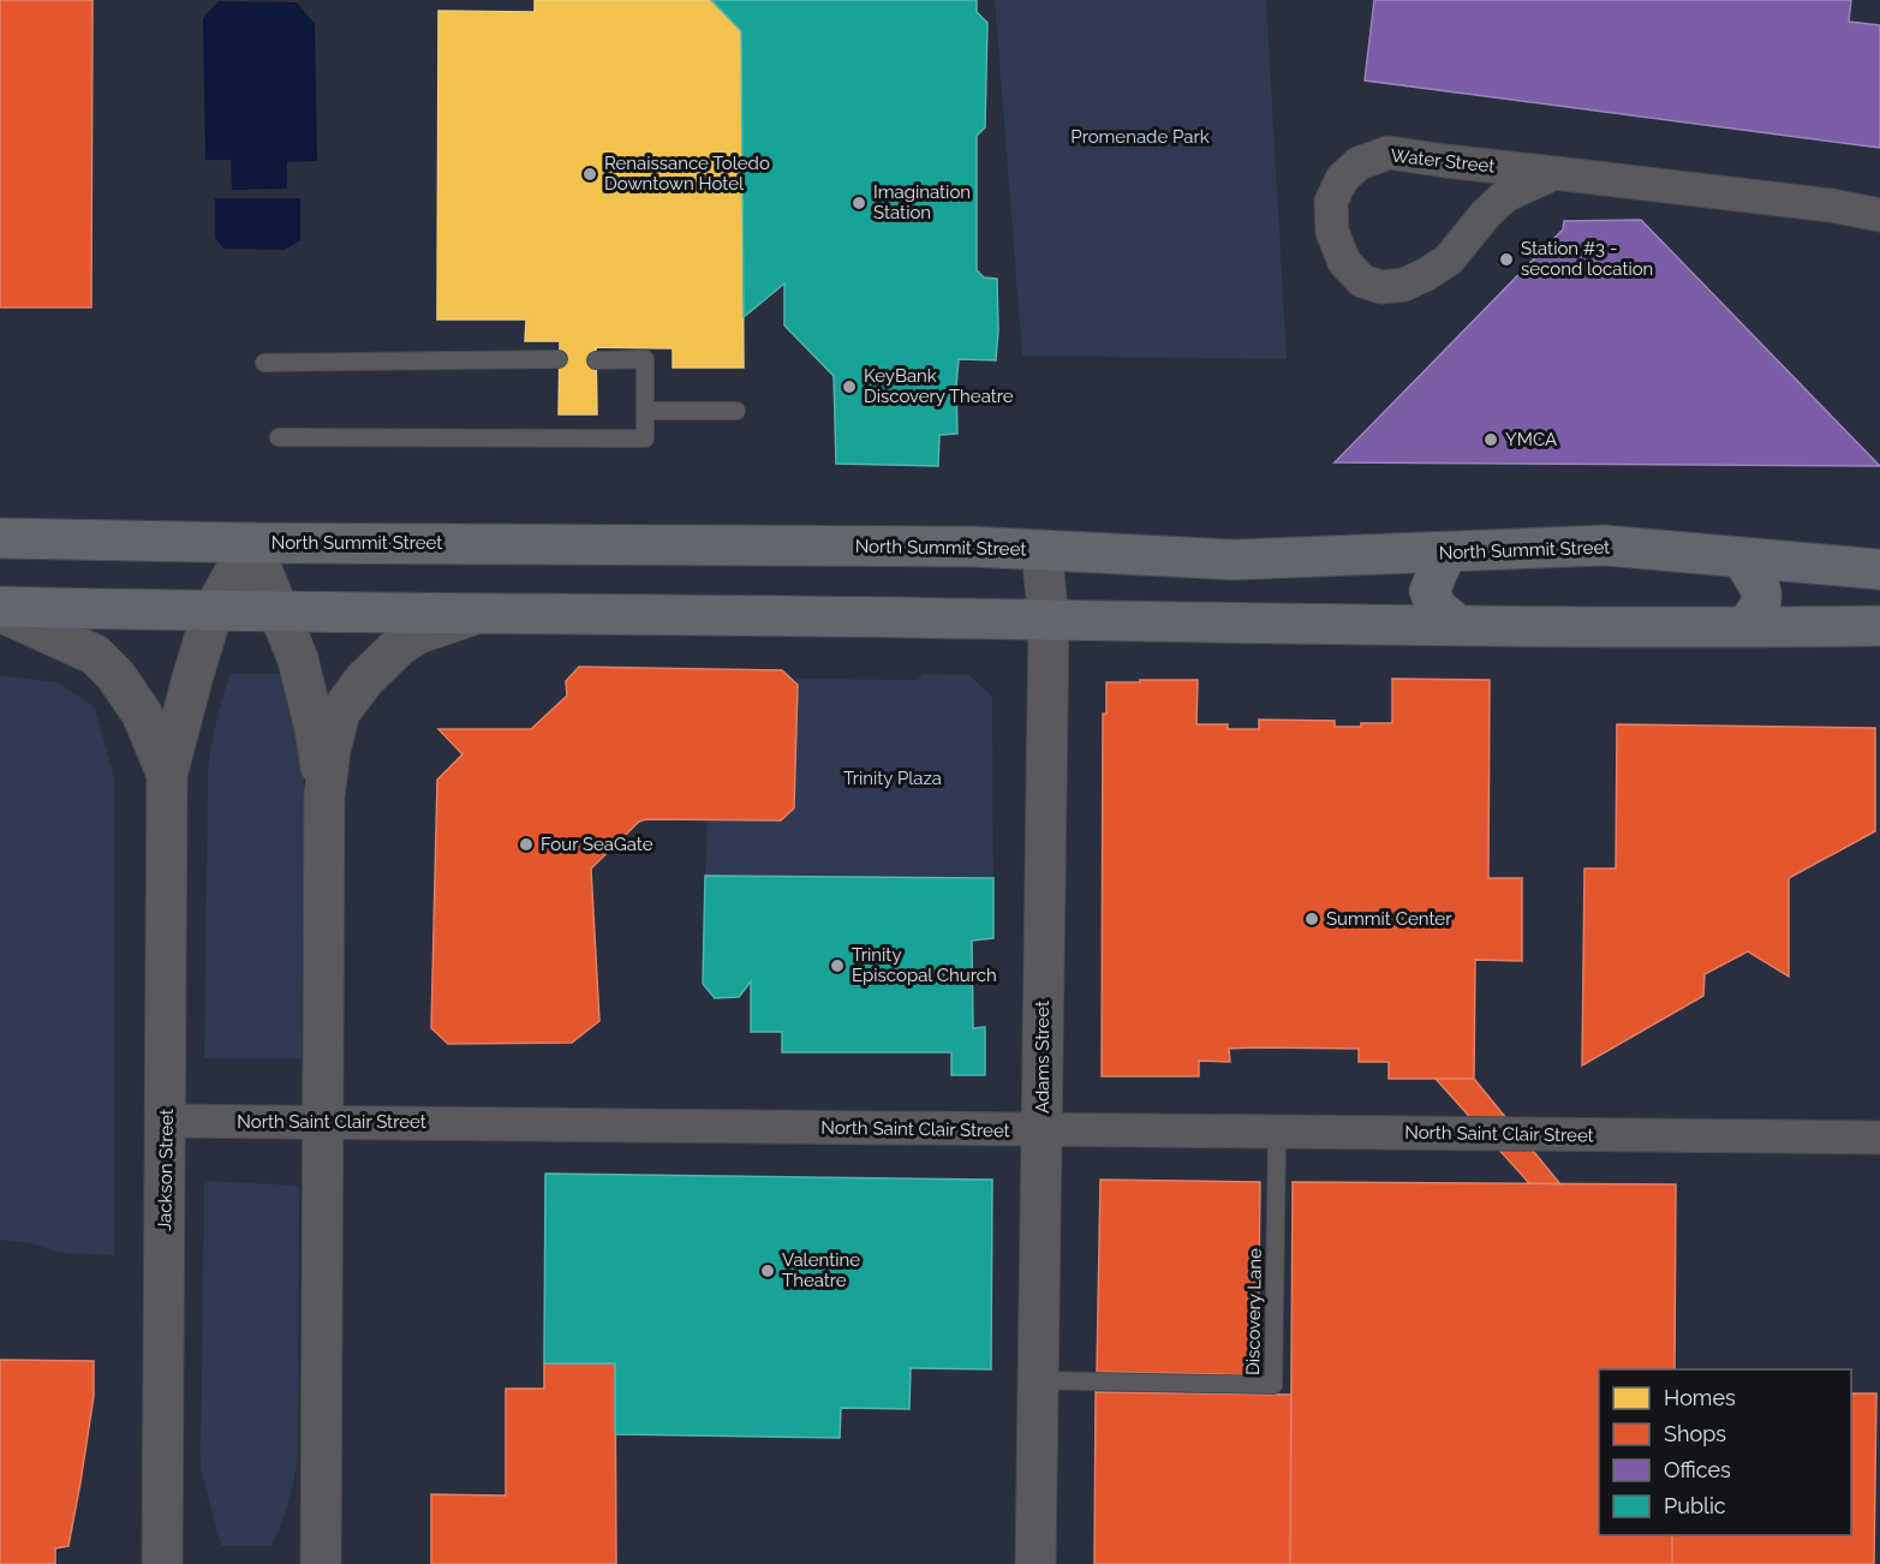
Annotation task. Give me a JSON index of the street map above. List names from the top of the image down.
{
  "streets": {
    "main road": ["North Summit Street"],
    "street": [
      "Water Street",
      "Adams Street",
      "North Saint Clair Street",
      "Jackson Street"
    ],
    "lane": ["Discovery Lane"]
  },
  "crossings": [
    ["North Summit Street", "Adams Street"],
    ["North Summit Street", "Jackson Street"],
    ["Adams Street", "North Saint Clair Street"],
    ["Adams Street", "Discovery Lane"],
    ["North Saint Clair Street", "Jackson Street"],
    ["North Saint Clair Street", "Discovery Lane"]
  ],
  "parks": ["Promenade Park", "Trinity Plaza"],
  "places": [
    "Renaissance Toledo Downtown Hotel",
    "Imagination Station",
    "Station #3 - second location",
    "KeyBank Discovery Theatre",
    "YMCA",
    "Four SeaGate",
    "Summit Center",
    "Trinity Episcopal Church",
    "Valentine Theatre"
  ],
  "legend": [
    "Homes",
    "Shops",
    "Offices",
    "Public"
  ]
}
